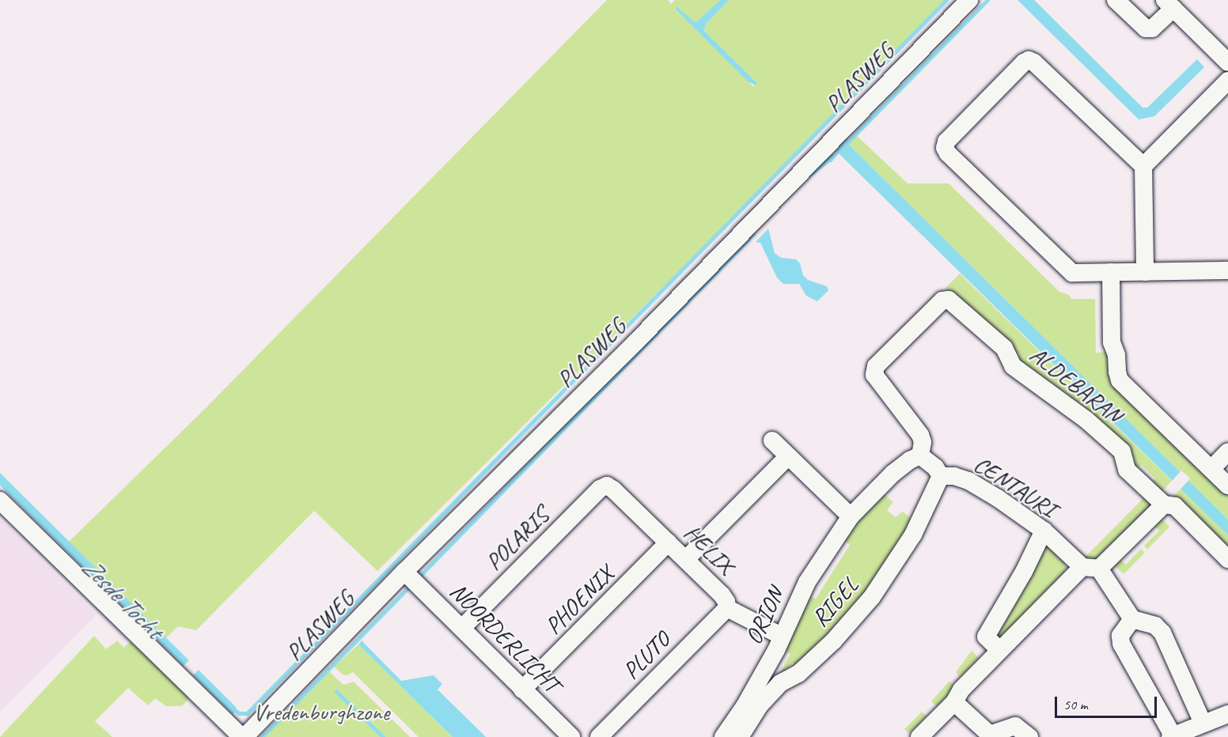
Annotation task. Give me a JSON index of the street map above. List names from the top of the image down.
{
  "streets": {
    "street": [
      "PLASWEG",
      "ALDEBARAN",
      "CENTAURI",
      "POLARIS",
      "HELIX",
      "PHOENIX",
      "RIGEL",
      "ORION",
      "NOORDERLICHT",
      "PLUTO"
    ]
  },
  "crossings": [
    ["PLASWEG", "NOORDERLICHT"],
    ["ALDEBARAN", "CENTAURI"],
    ["CENTAURI", "RIGEL"],
    ["POLARIS", "HELIX"],
    ["POLARIS", "NOORDERLICHT"],
    ["HELIX", "PHOENIX"],
    ["HELIX", "ORION"],
    ["HELIX", "PLUTO"],
    ["PHOENIX", "NOORDERLICHT"]
  ],
  "water": ["Zesde Tocht"],
  "parks": ["Vredenburghzone"],
  "scale_bar": "50 m"
}
